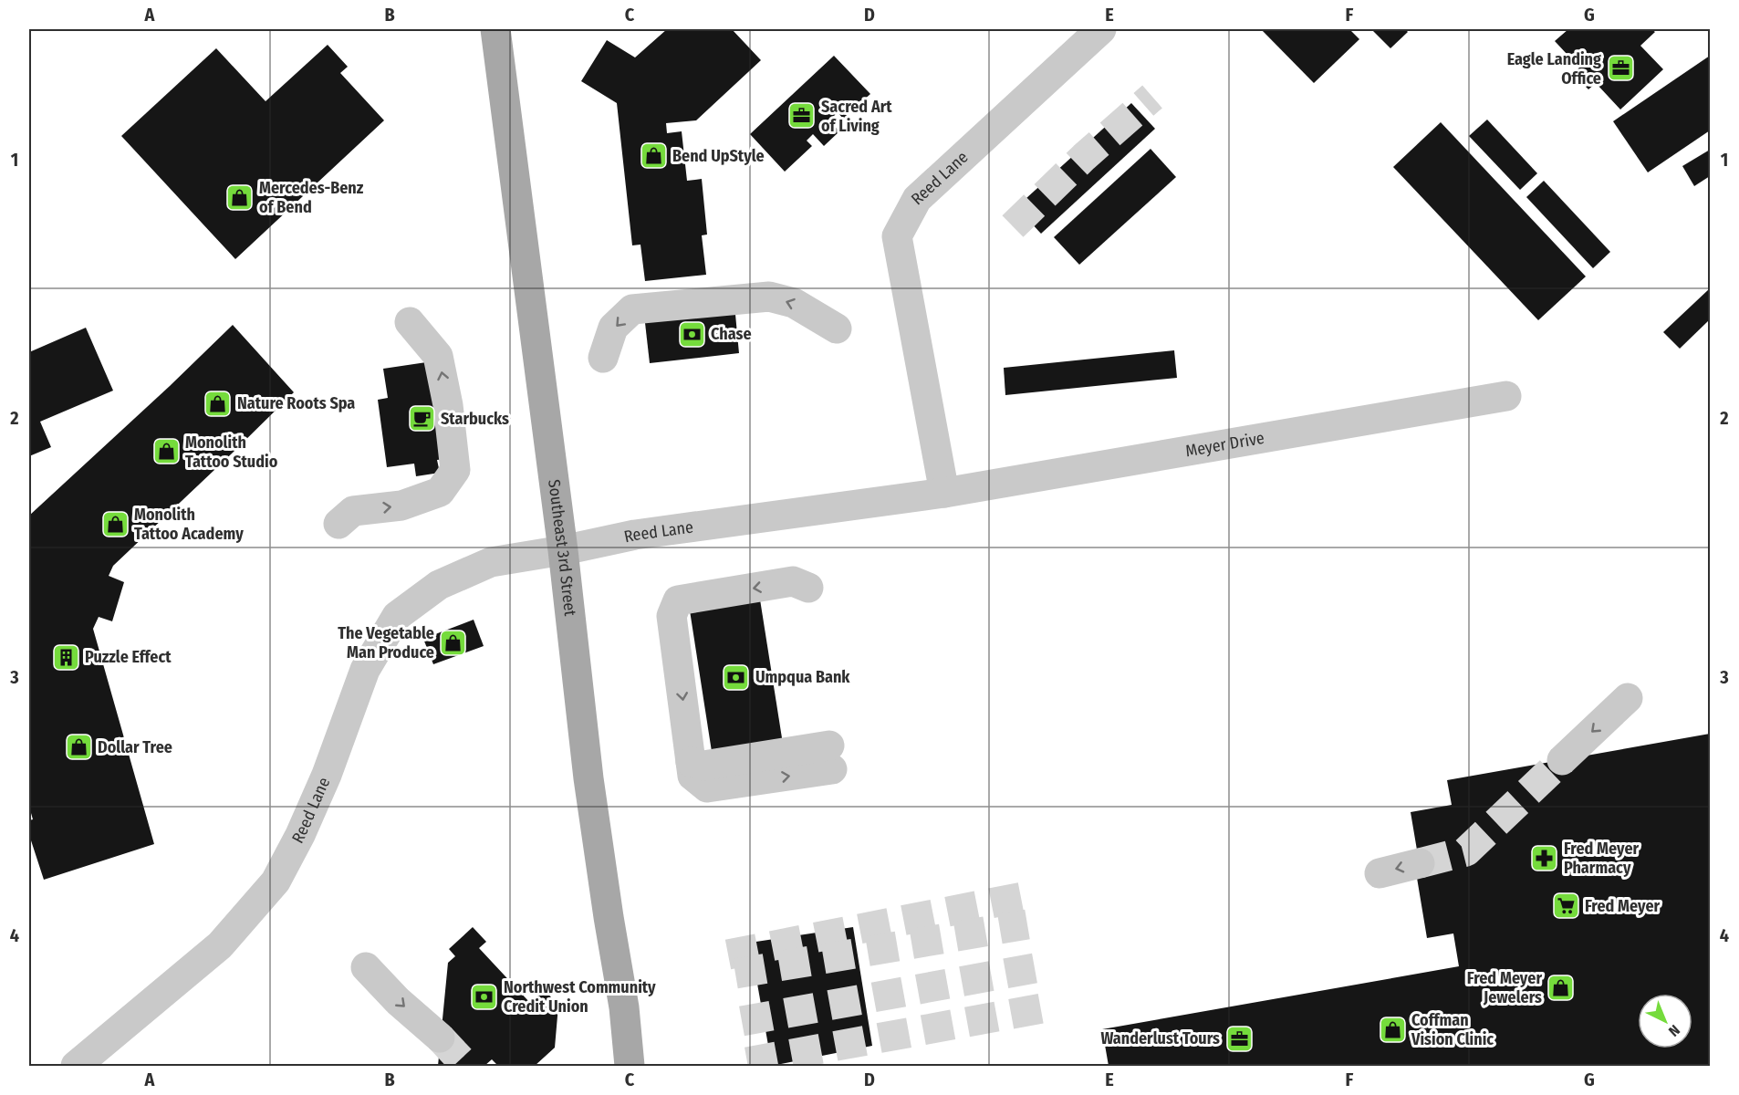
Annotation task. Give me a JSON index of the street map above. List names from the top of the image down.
{
  "streets": {
    "main road": ["Southeast 3rd Street"],
    "street": ["Reed Lane", "Meyer Drive"]
  },
  "crossings": [
    ["Reed Lane", "Meyer Drive"],
    ["Reed Lane", "Southeast 3rd Street"]
  ],
  "places": {
    "office": ["Eagle Landing Office", "Sacred Art of Living", "Wanderlust Tours"],
    "shop": [
      "Bend UpStyle",
      "Mercedes-Benz of Bend",
      "Nature Roots Spa",
      "Monolith Tattoo Studio",
      "Monolith Tattoo Academy",
      "The Vegetable Man Produce",
      "Dollar Tree",
      "Fred Meyer Jewelers",
      "Coffman Vision Clinic"
    ],
    "bank": ["Chase", "Umpqua Bank", "Northwest Community Credit Union"],
    "cafe": ["Starbucks"],
    "building": ["Puzzle Effect"],
    "pharmacy": ["Fred Meyer Pharmacy"],
    "supermarket": ["Fred Meyer"]
  },
  "north": "bottom right",
  "grid": {
    "columns": [
      "A",
      "B",
      "C",
      "D",
      "E",
      "F",
      "G"
    ],
    "rows": [
      "1",
      "2",
      "3",
      "4"
    ]
  }
}
